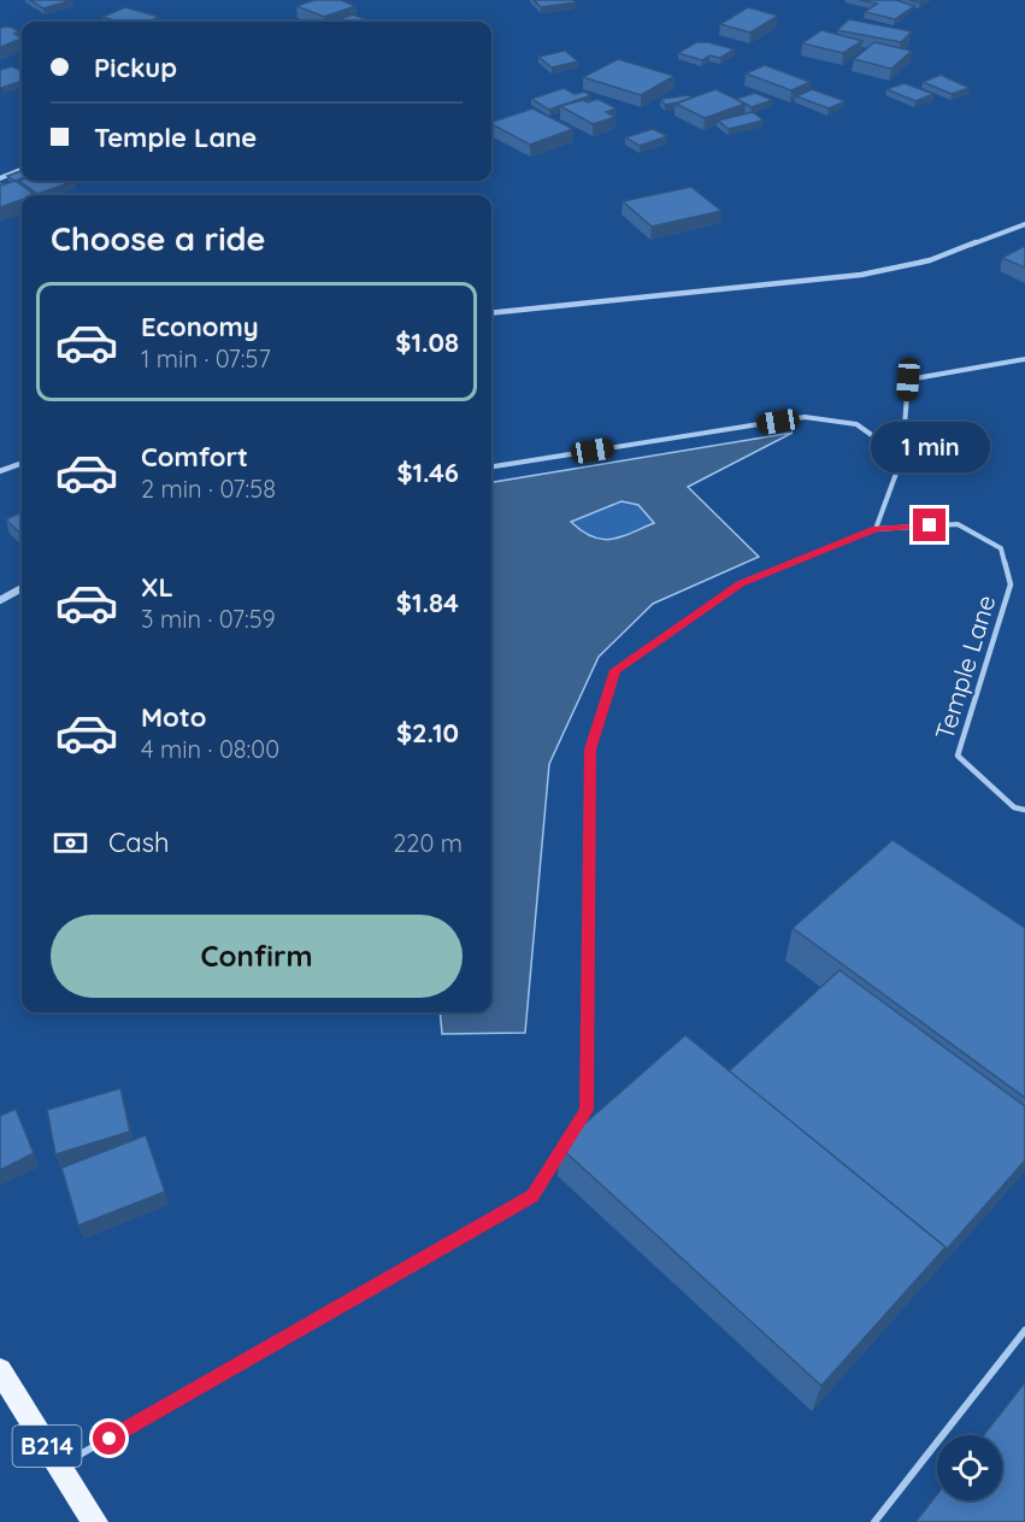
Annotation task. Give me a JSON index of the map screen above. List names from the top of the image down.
{
  "streets": {
    "main road": ["B214"],
    "lane": ["Temple Lane"]
  },
  "page": {
    "banner": ["Pickup", "Temple Lane"],
    "heading": "Choose a ride",
    "list": [
      {
        "name": "Economy",
        "note": "1 min · 07:57",
        "value": "$1.08"
      },
      {
        "name": "Comfort",
        "note": "2 min · 07:58",
        "value": "$1.46"
      },
      {
        "name": "XL",
        "note": "3 min · 07:59",
        "value": "$1.84"
      },
      {
        "name": "Moto",
        "note": "4 min · 08:00",
        "value": "$2.10"
      }
    ],
    "bubble": "1 min",
    "pay": ["Cash", "220 m"],
    "buttons": "Confirm"
  }
}
